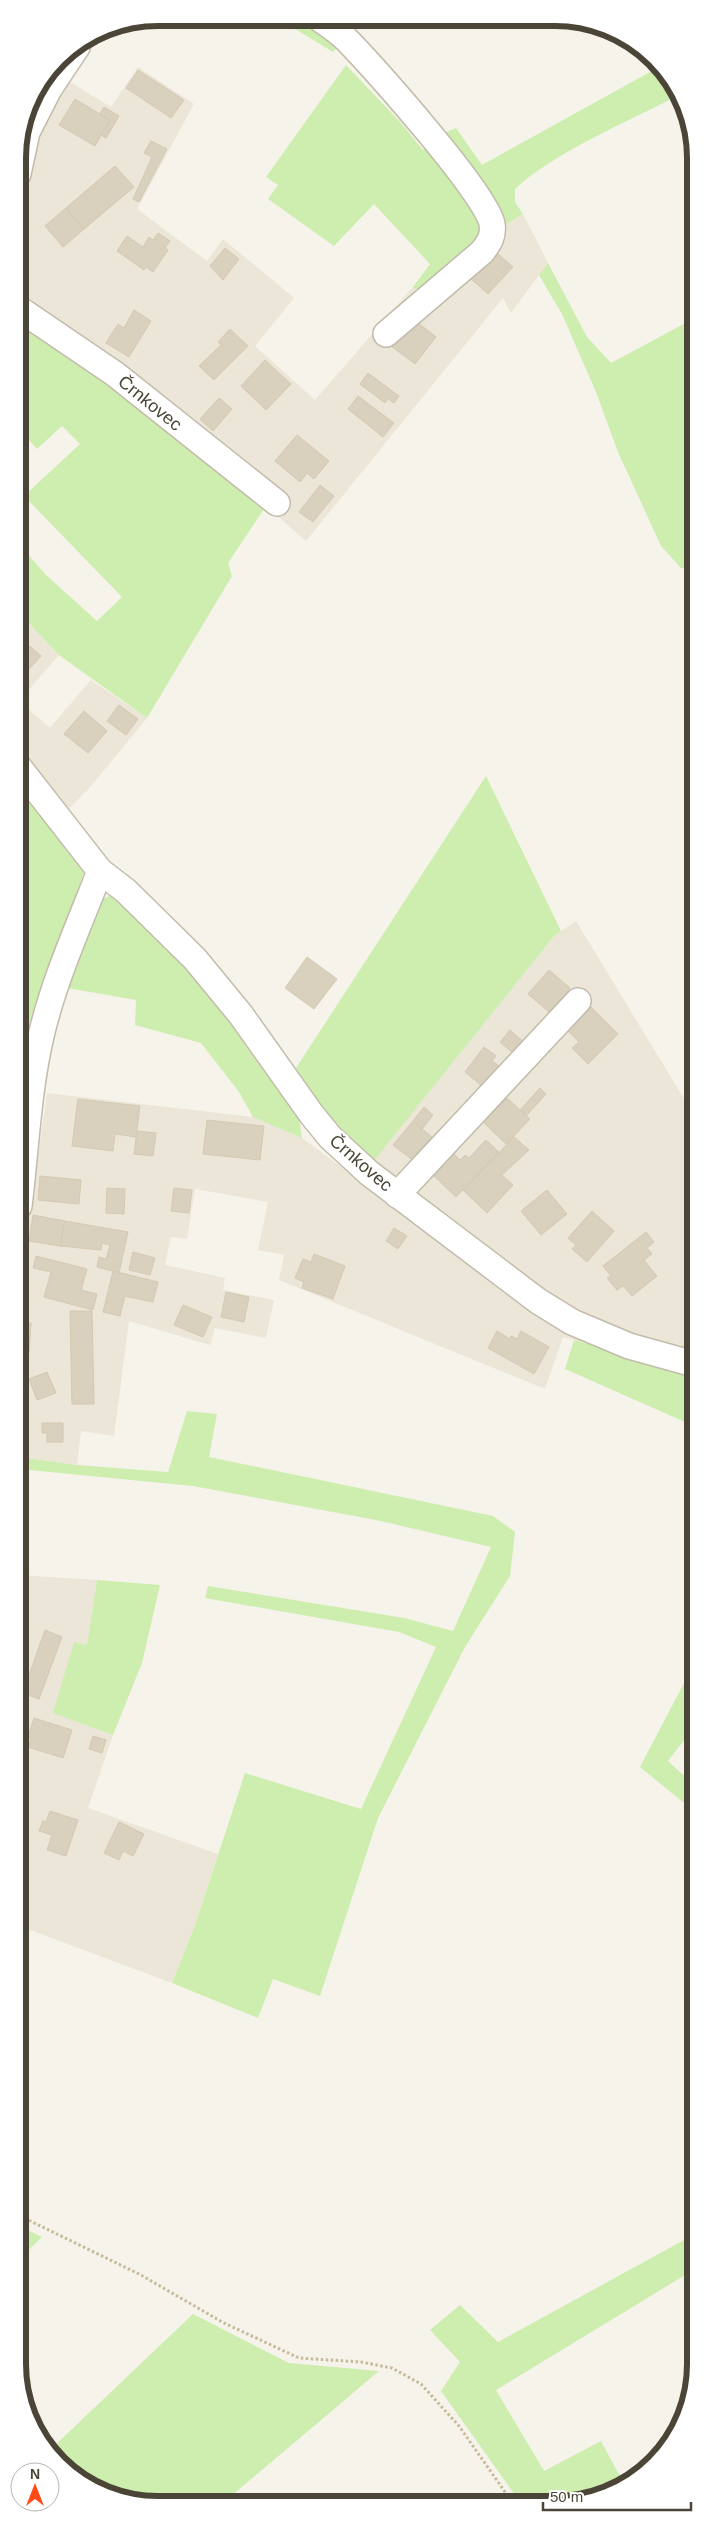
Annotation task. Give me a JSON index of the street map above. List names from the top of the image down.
{
  "streets": {
    "street": ["Črnkovec"]
  },
  "scale_bar": "50 m",
  "north": "top"
}
